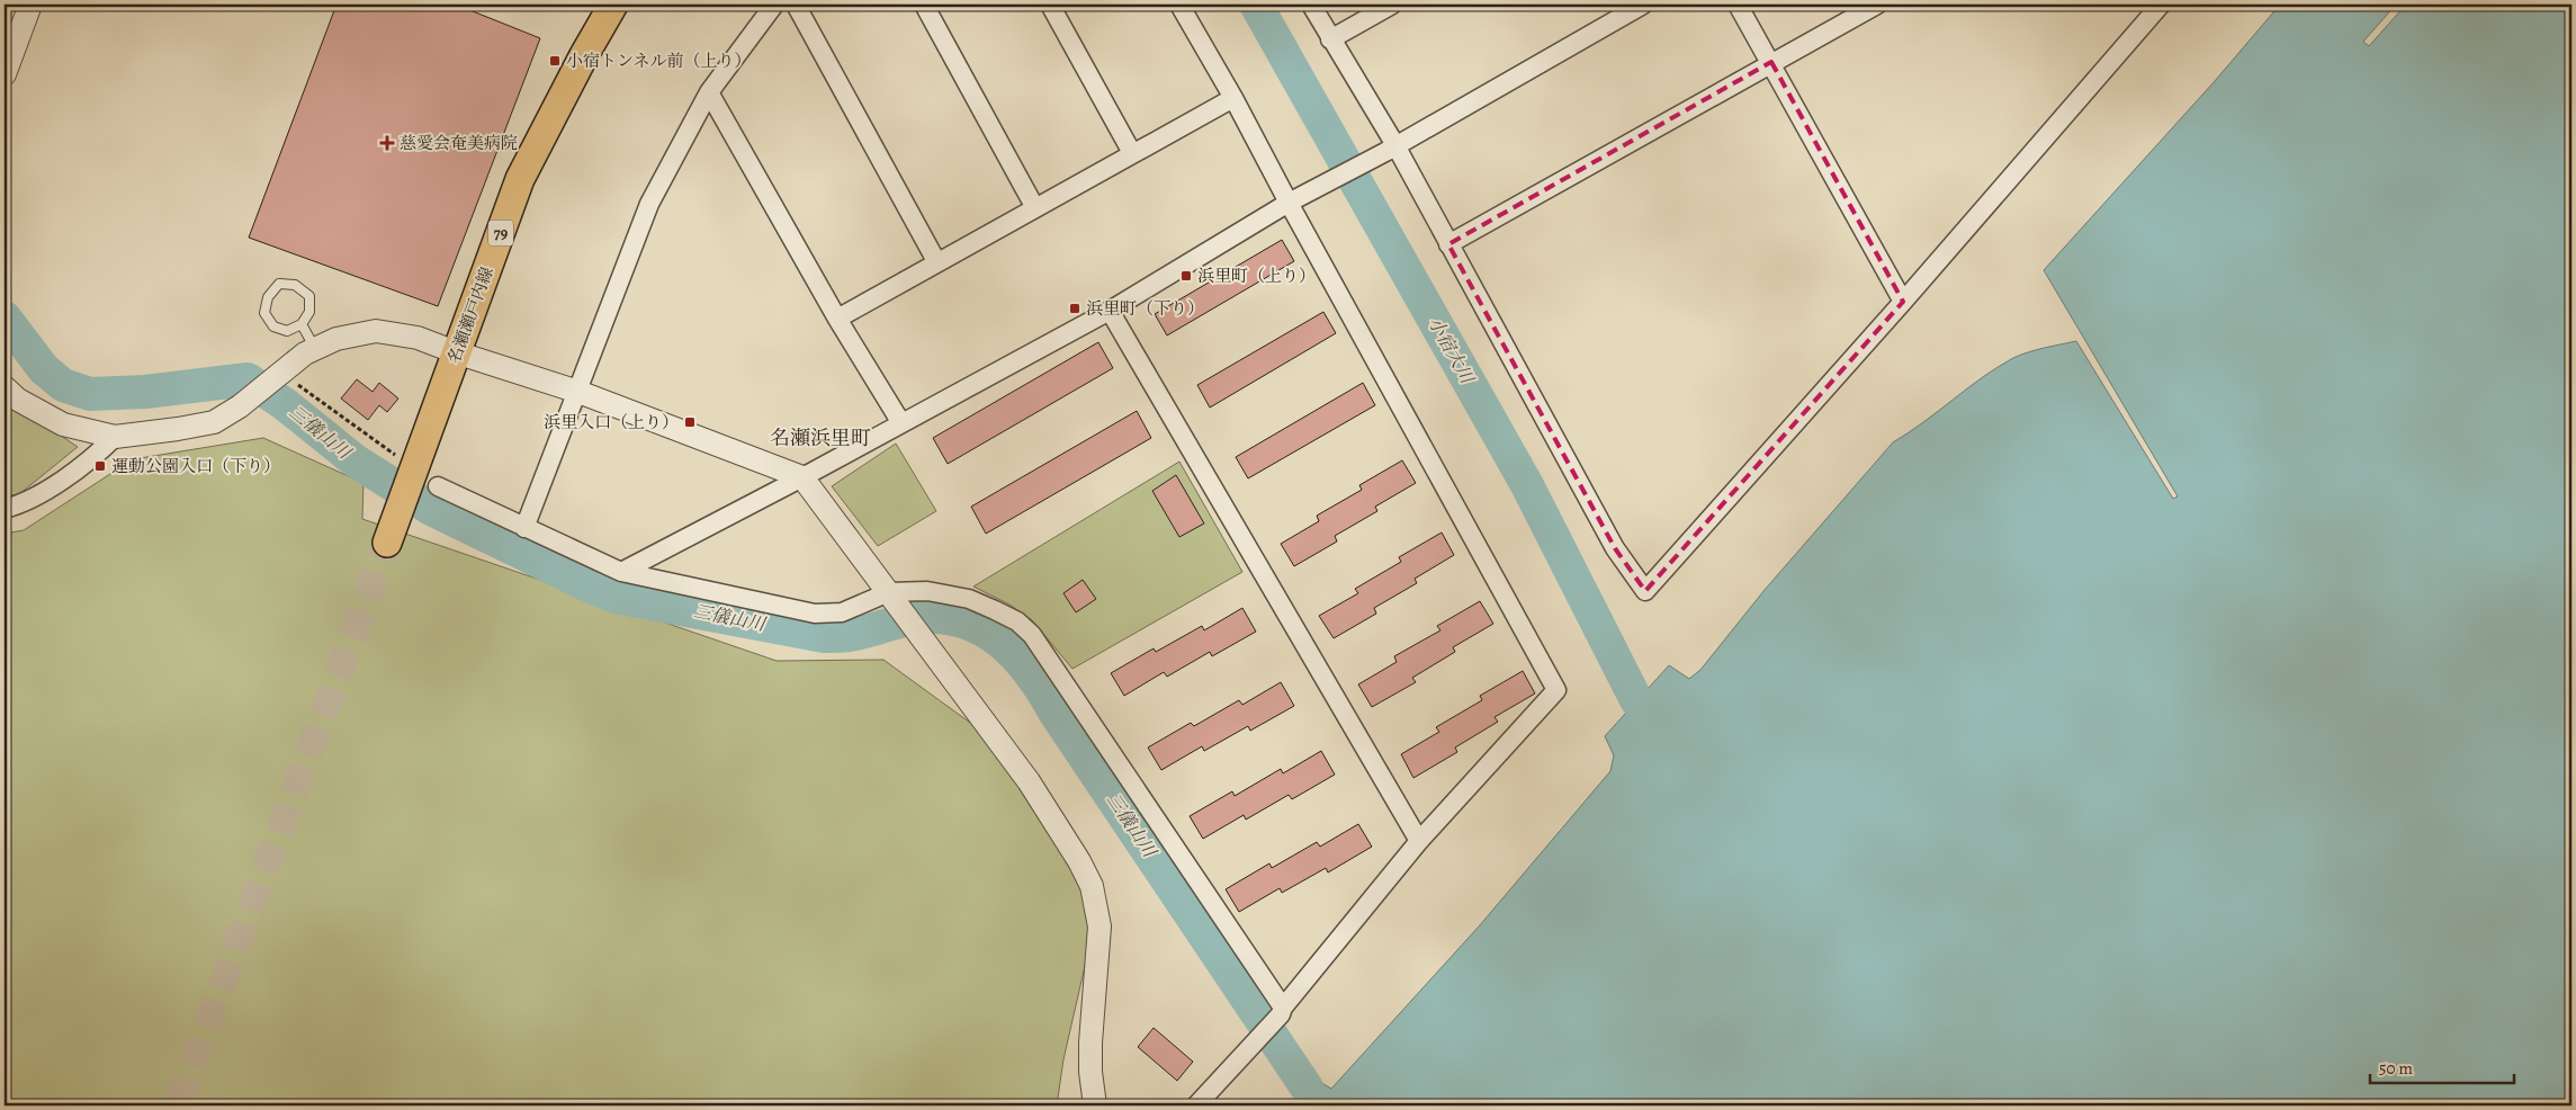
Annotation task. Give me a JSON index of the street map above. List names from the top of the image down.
{
  "streets": {
    "main road": ["79", "名瀬瀬戸内線"]
  },
  "districts": ["名瀬浜里町"],
  "water": ["小宿大川", "三儀山川"],
  "places": {
    "transit": [
      "小宿トンネル前（上り）",
      "浜里町（上り）",
      "浜里町（下り）",
      "浜里入口（上り）",
      "運動公園入口（下り）"
    ],
    "health": ["慈愛会奄美病院"]
  },
  "scale_bar": "50 m"
}
